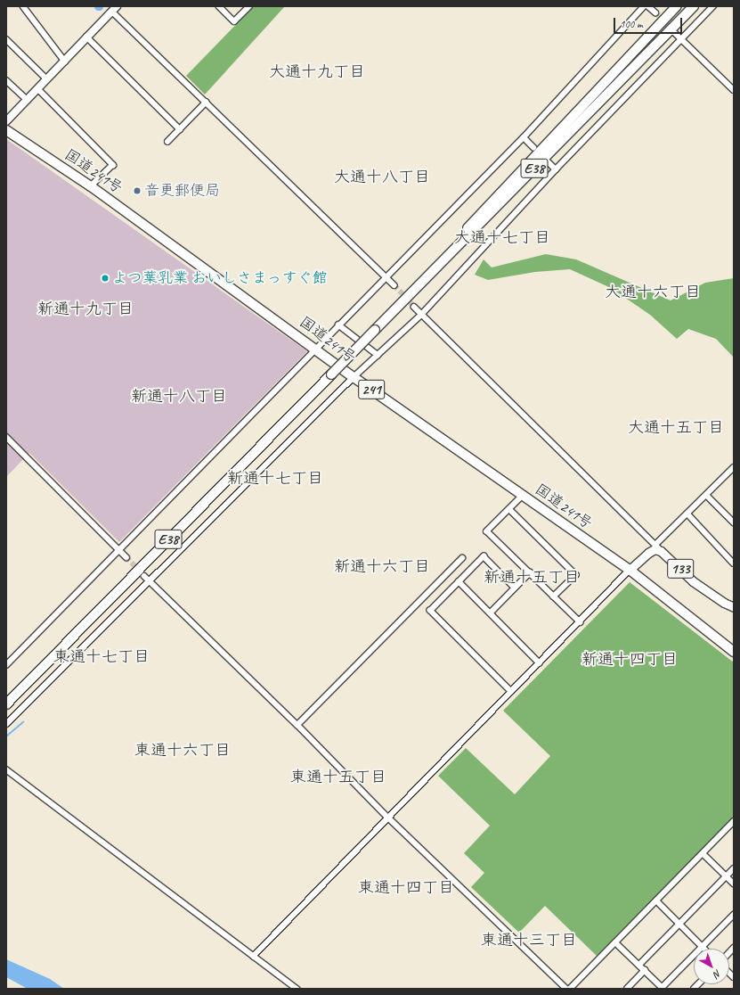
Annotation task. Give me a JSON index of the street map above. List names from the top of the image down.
{
  "streets": {
    "highway": ["E38", "国道241号", "241"],
    "main road": ["133"]
  },
  "crossings": [
    ["国道241号", "133"]
  ],
  "districts": [
    "大通十九丁目",
    "大通十八丁目",
    "大通十七丁目",
    "大通十六丁目",
    "新通十九丁目",
    "新通十八丁目",
    "大通十五丁目",
    "新通十七丁目",
    "新通十六丁目",
    "新通十五丁目",
    "東通十七丁目",
    "新通十四丁目",
    "東通十六丁目",
    "東通十五丁目",
    "東通十四丁目",
    "東通十三丁目"
  ],
  "places": ["音更郵便局", "よつ葉乳業 おいしさまっすぐ館"],
  "scale_bar": "100 m",
  "north": "bottom right"
}
